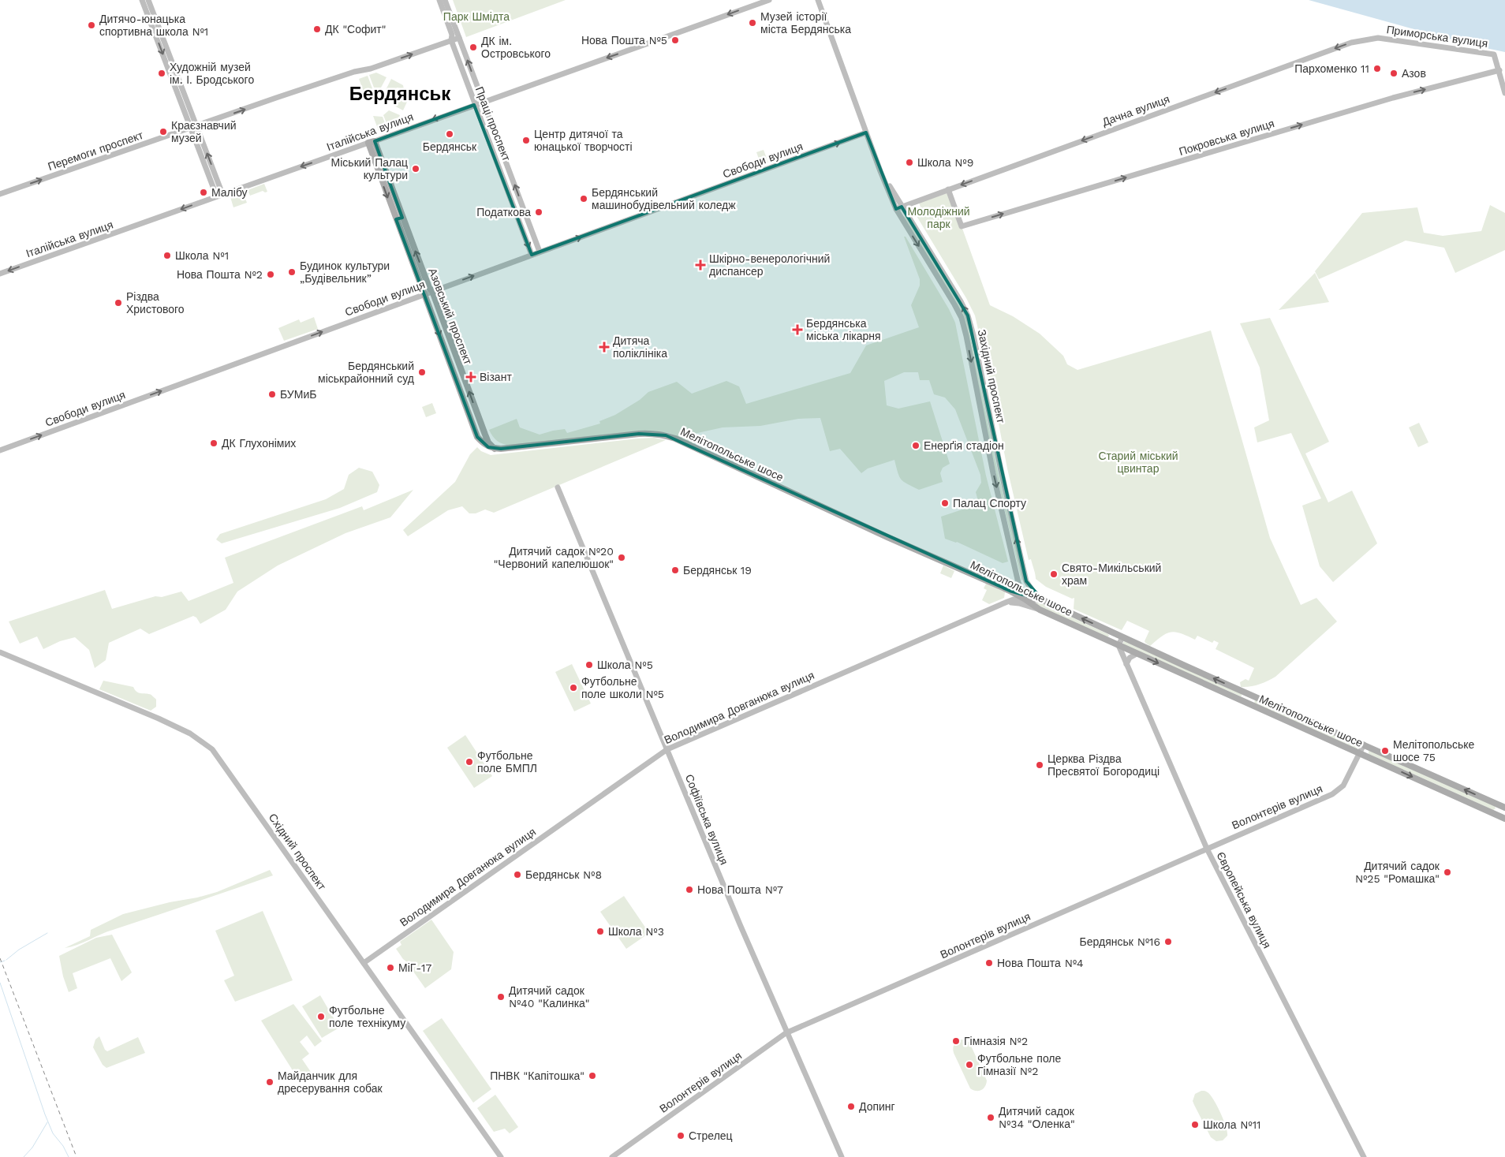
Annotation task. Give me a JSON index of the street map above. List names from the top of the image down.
{
  "streets": {
    "main road": [
      "Приморська вулиця",
      "Дачна вулиця",
      "Праці проспект",
      "Італійська вулиця",
      "Покровська вулиця",
      "Перемоги проспект",
      "Свободи вулиця",
      "Азовський проспект",
      "Західний проспект",
      "Мелітопольське шосе",
      "Володимира Довганюка вулиця",
      "Волонтерів вулиця",
      "Софіївська вулиця",
      "Східний проспект",
      "Європейська вулиця"
    ]
  },
  "crossings": [
    ["Приморська вулиця", "Дачна вулиця"],
    ["Приморська вулиця", "Покровська вулиця"],
    ["Дачна вулиця", "Покровська вулиця"],
    ["Дачна вулиця", "Західний проспект"],
    ["Праці проспект", "Італійська вулиця"],
    ["Праці проспект", "Перемоги проспект"],
    ["Праці проспект", "Свободи вулиця"],
    ["Італійська вулиця", "Азовський проспект"],
    ["Свободи вулиця", "Азовський проспект"],
    ["Свободи вулиця", "Західний проспект"],
    ["Азовський проспект", "Мелітопольське шосе"],
    ["Західний проспект", "Мелітопольське шосе"],
    ["Мелітопольське шосе", "Волонтерів вулиця"],
    ["Мелітопольське шосе", "Європейська вулиця"],
    ["Володимира Довганюка вулиця", "Софіївська вулиця"],
    ["Володимира Довганюка вулиця", "Східний проспект"],
    ["Волонтерів вулиця", "Софіївська вулиця"],
    ["Волонтерів вулиця", "Європейська вулиця"]
  ],
  "one_way": [
    "Дачна вулиця",
    "Італійська вулиця",
    "Покровська вулиця",
    "Перемоги проспект",
    "Свободи вулиця"
  ],
  "districts": ["Бердянськ"],
  "parks": ["Парк Шмідта", "Молодіжний парк", "Старий міський цвинтар"],
  "places": {
    "other": [
      "Музей історії міста Бердянська",
      "Дитячо-юнацька спортивна школа №1",
      "ДК \"Софит\"",
      "Нова Пошта №5",
      "ДК ім. Островського",
      "Пархоменко 11",
      "Художній музей ім. І. Бродського",
      "Азов",
      "Краєзнавчий музей",
      "Бердянськ",
      "Центр дитячої та юнацької творчості",
      "Школа №9",
      "Міський Палац культури",
      "Малібу",
      "Бердянський машинобудівельний коледж",
      "Податкова",
      "Школа №1",
      "Будинок культури „Будівельник”",
      "Нова Пошта №2",
      "Різдва Христового",
      "Бердянський міськрайонний суд",
      "БУМиБ",
      "ДК Глухонімих",
      "Енерґія стадіон",
      "Палац Спорту",
      "Дитячий садок №20 \"Червоний капелюшок\"",
      "Бердянськ 19",
      "Свято-Микільський храм",
      "Школа №5",
      "Футбольне поле школи №5",
      "Мелітопольське шосе 75",
      "Футбольне поле БМПЛ",
      "Церква Різдва Пресвятої Богородиці",
      "Дитячий садок №25 \"Ромашка\"",
      "Бердянськ №8",
      "Нова Пошта №7",
      "Школа №3",
      "Бердянськ №16",
      "Нова Пошта №4",
      "МіГ-17",
      "Дитячий садок №40 \"Калинка\"",
      "Футбольне поле технікуму",
      "Гімназія №2",
      "Футбольне поле Гімназії №2",
      "ПНВК \"Капітошка\"",
      "Майданчик для дресерування собак",
      "Допинг",
      "Дитячий садок №34 \"Оленка\"",
      "Школа №11",
      "Стрелец"
    ],
    "health": [
      "Шкірно-венерологічний диспансер",
      "Бердянська міська лікарня",
      "Дитяча поліклініка",
      "Візант"
    ]
  }
}
